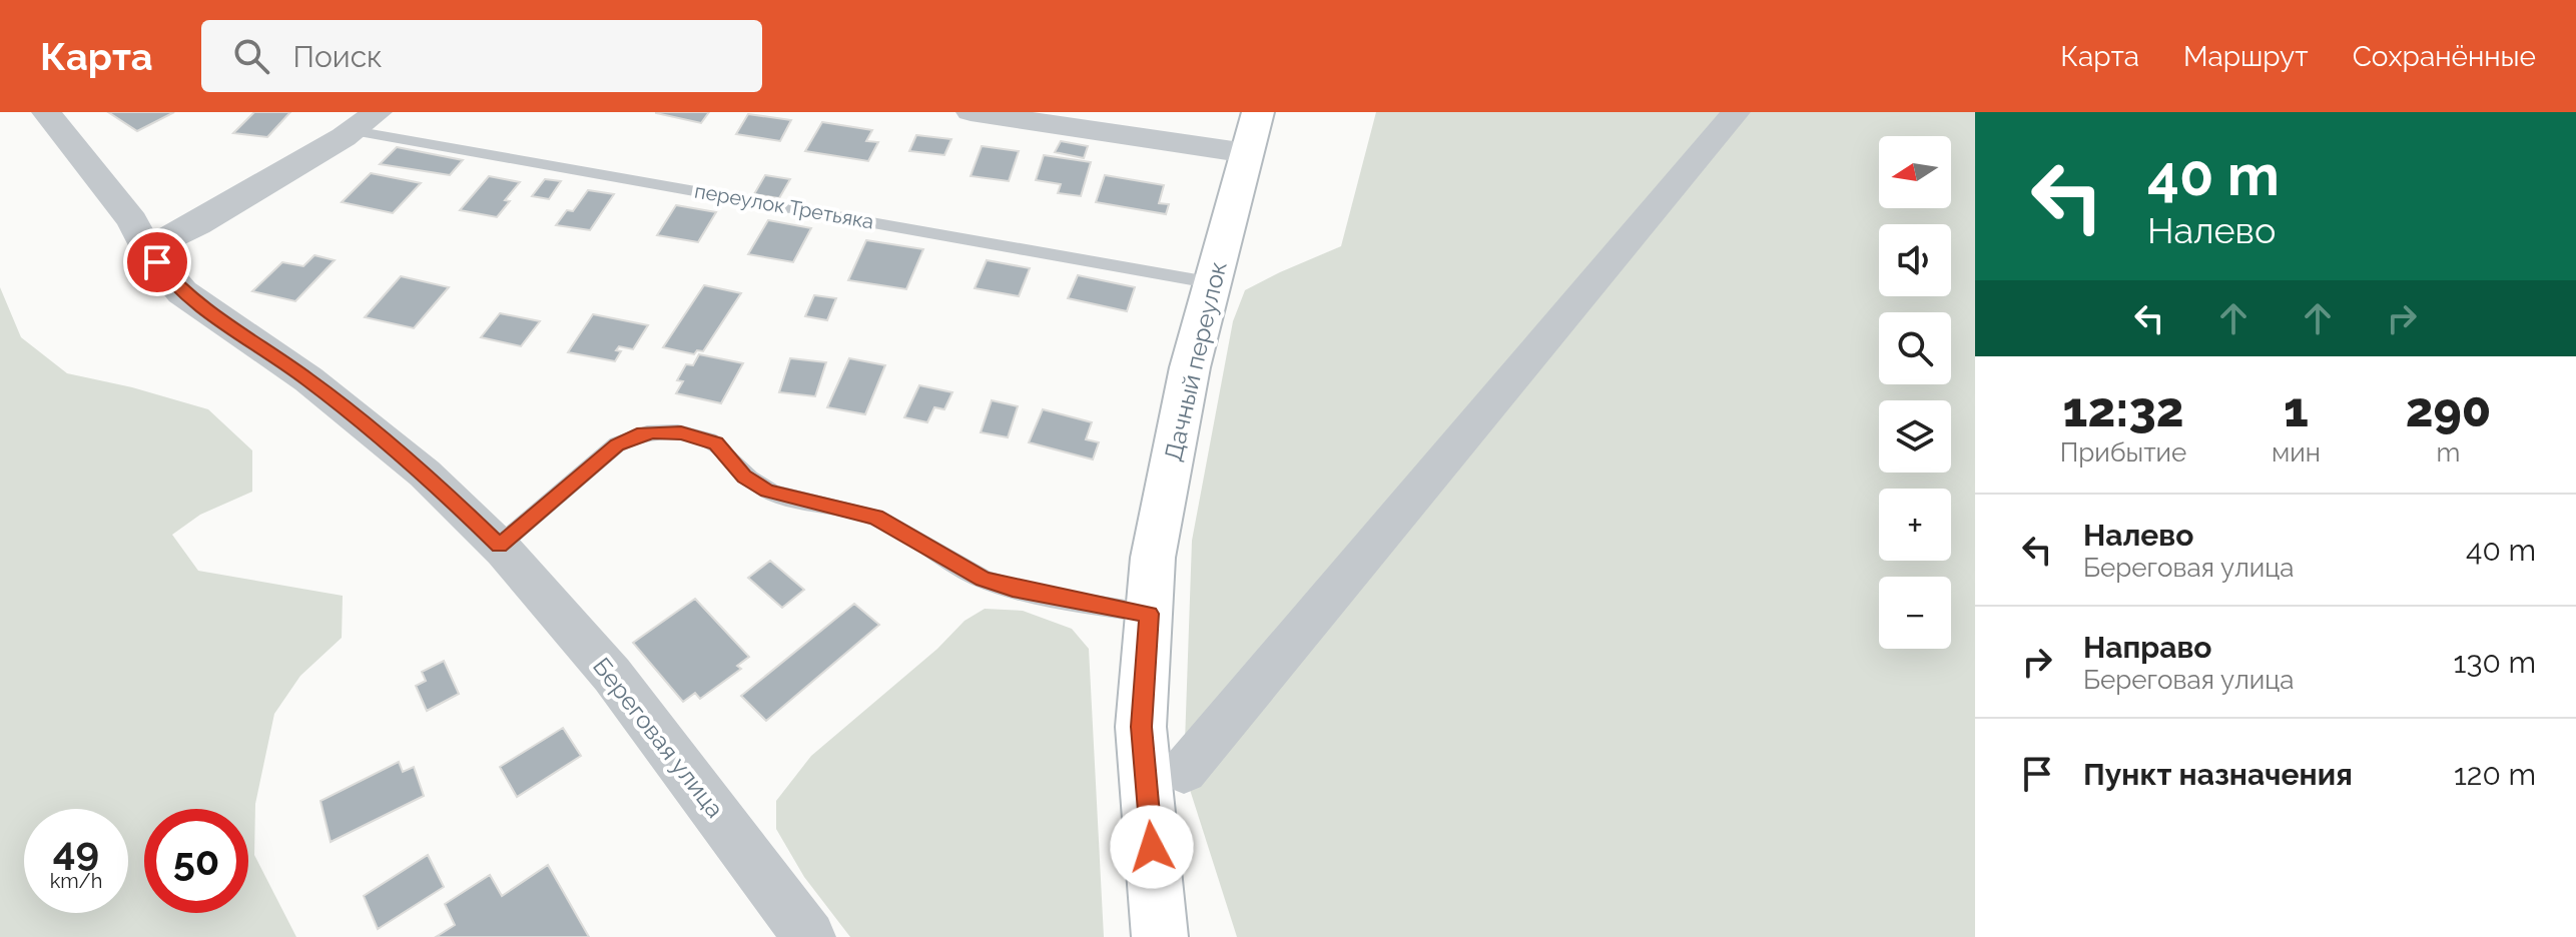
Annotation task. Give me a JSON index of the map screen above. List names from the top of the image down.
{
  "streets": {
    "main road": ["Дачный переулок"],
    "street": ["переулок Третьяка", "Береговая улица"]
  },
  "crossings": [
    ["переулок Третьяка", "Дачный переулок"],
    ["переулок Третьяка", "Береговая улица"]
  ],
  "north": "left",
  "page": {
    "header": "Карта",
    "search": "Поиск",
    "nav": ["Карта", "Маршрут", "Сохранённые"],
    "turn": ["40 m", "Налево"],
    "map_buttons": ["+", "−"],
    "eta": [
      "12:32",
      "Прибытие",
      "1",
      "мин",
      "290",
      "m"
    ],
    "list": [
      {
        "name": "Налево",
        "note": "Береговая улица",
        "value": "40 m"
      },
      {
        "name": "Направо",
        "note": "Береговая улица",
        "value": "130 m"
      },
      {
        "name": "Пункт назначения",
        "value": "120 m"
      }
    ],
    "speed": "49 km/h",
    "limit": "50"
  }
}
